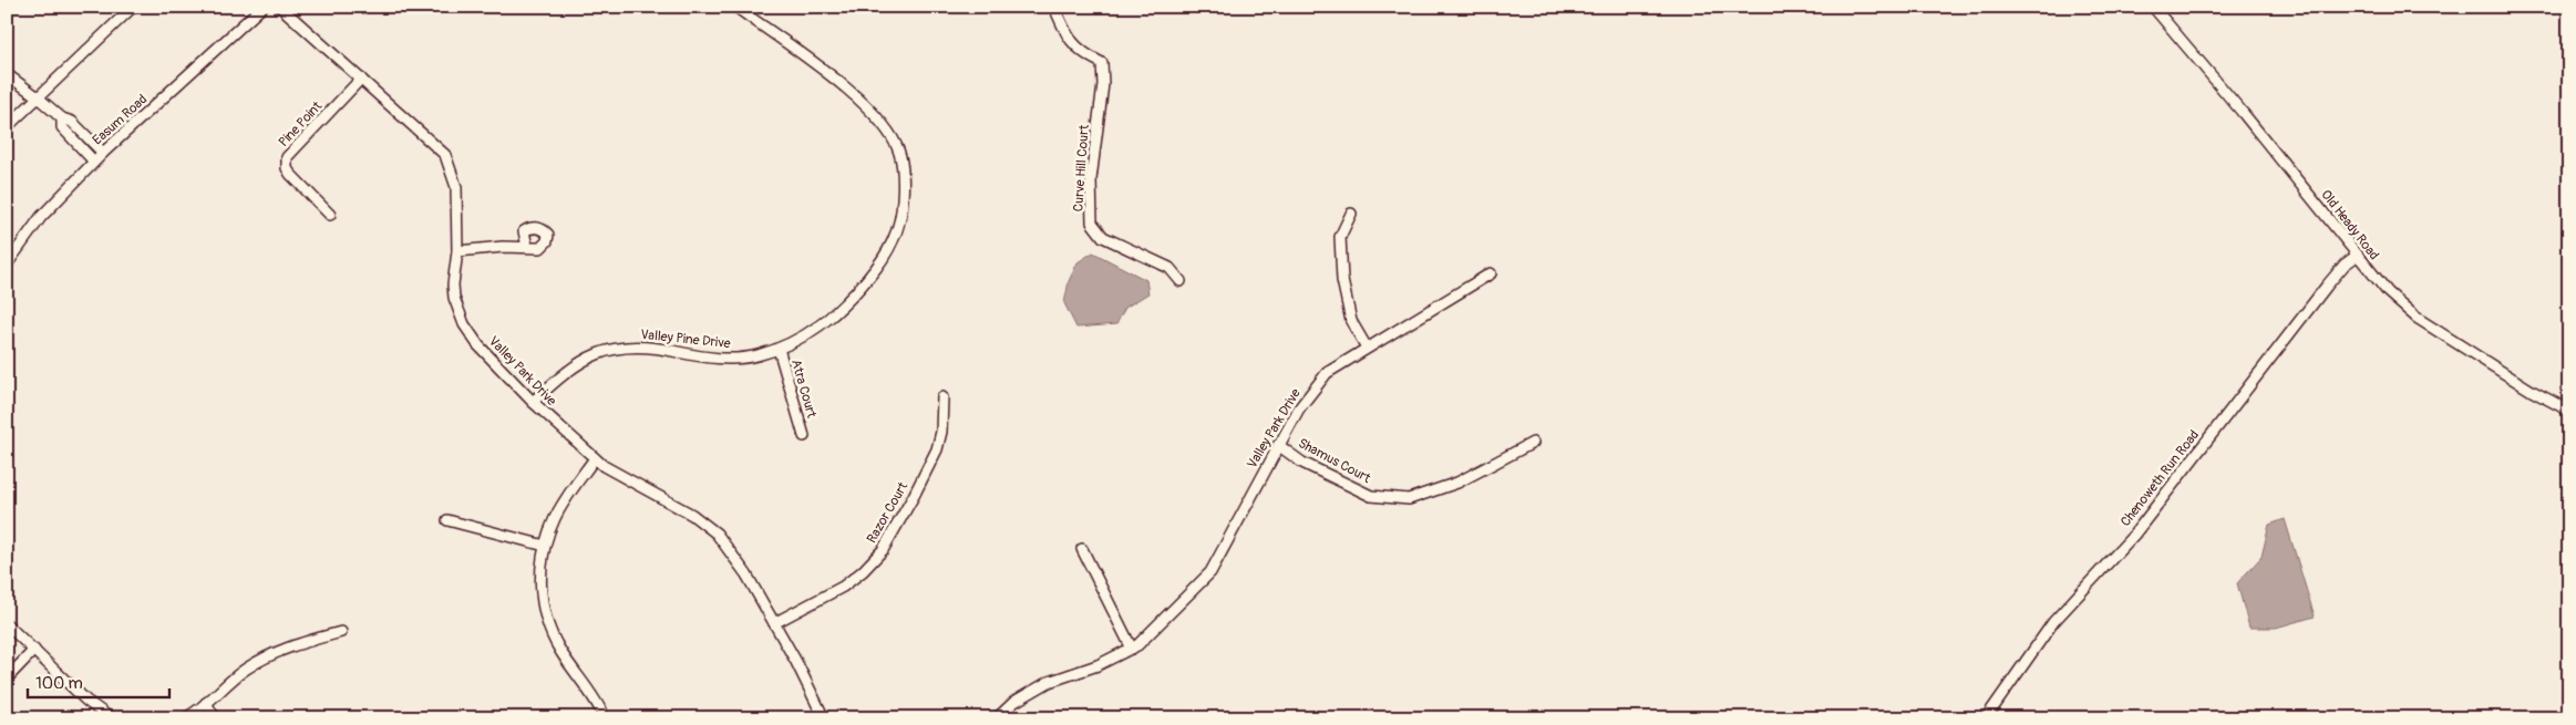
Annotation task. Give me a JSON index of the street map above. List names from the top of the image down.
{
  "streets": {
    "street": [
      "Easum Road",
      "Pine Point",
      "Curve Hill Court",
      "Old Heady Road",
      "Valley Pine Drive",
      "Valley Park Drive",
      "Atra Court",
      "Shamus Court",
      "Chenoweth Run Road",
      "Razor Court"
    ]
  },
  "crossings": [
    ["Pine Point", "Valley Park Drive"],
    ["Old Heady Road", "Chenoweth Run Road"],
    ["Valley Pine Drive", "Valley Park Drive"],
    ["Valley Pine Drive", "Atra Court"],
    ["Valley Park Drive", "Shamus Court"],
    ["Valley Park Drive", "Razor Court"]
  ],
  "scale_bar": "100 m"
}
